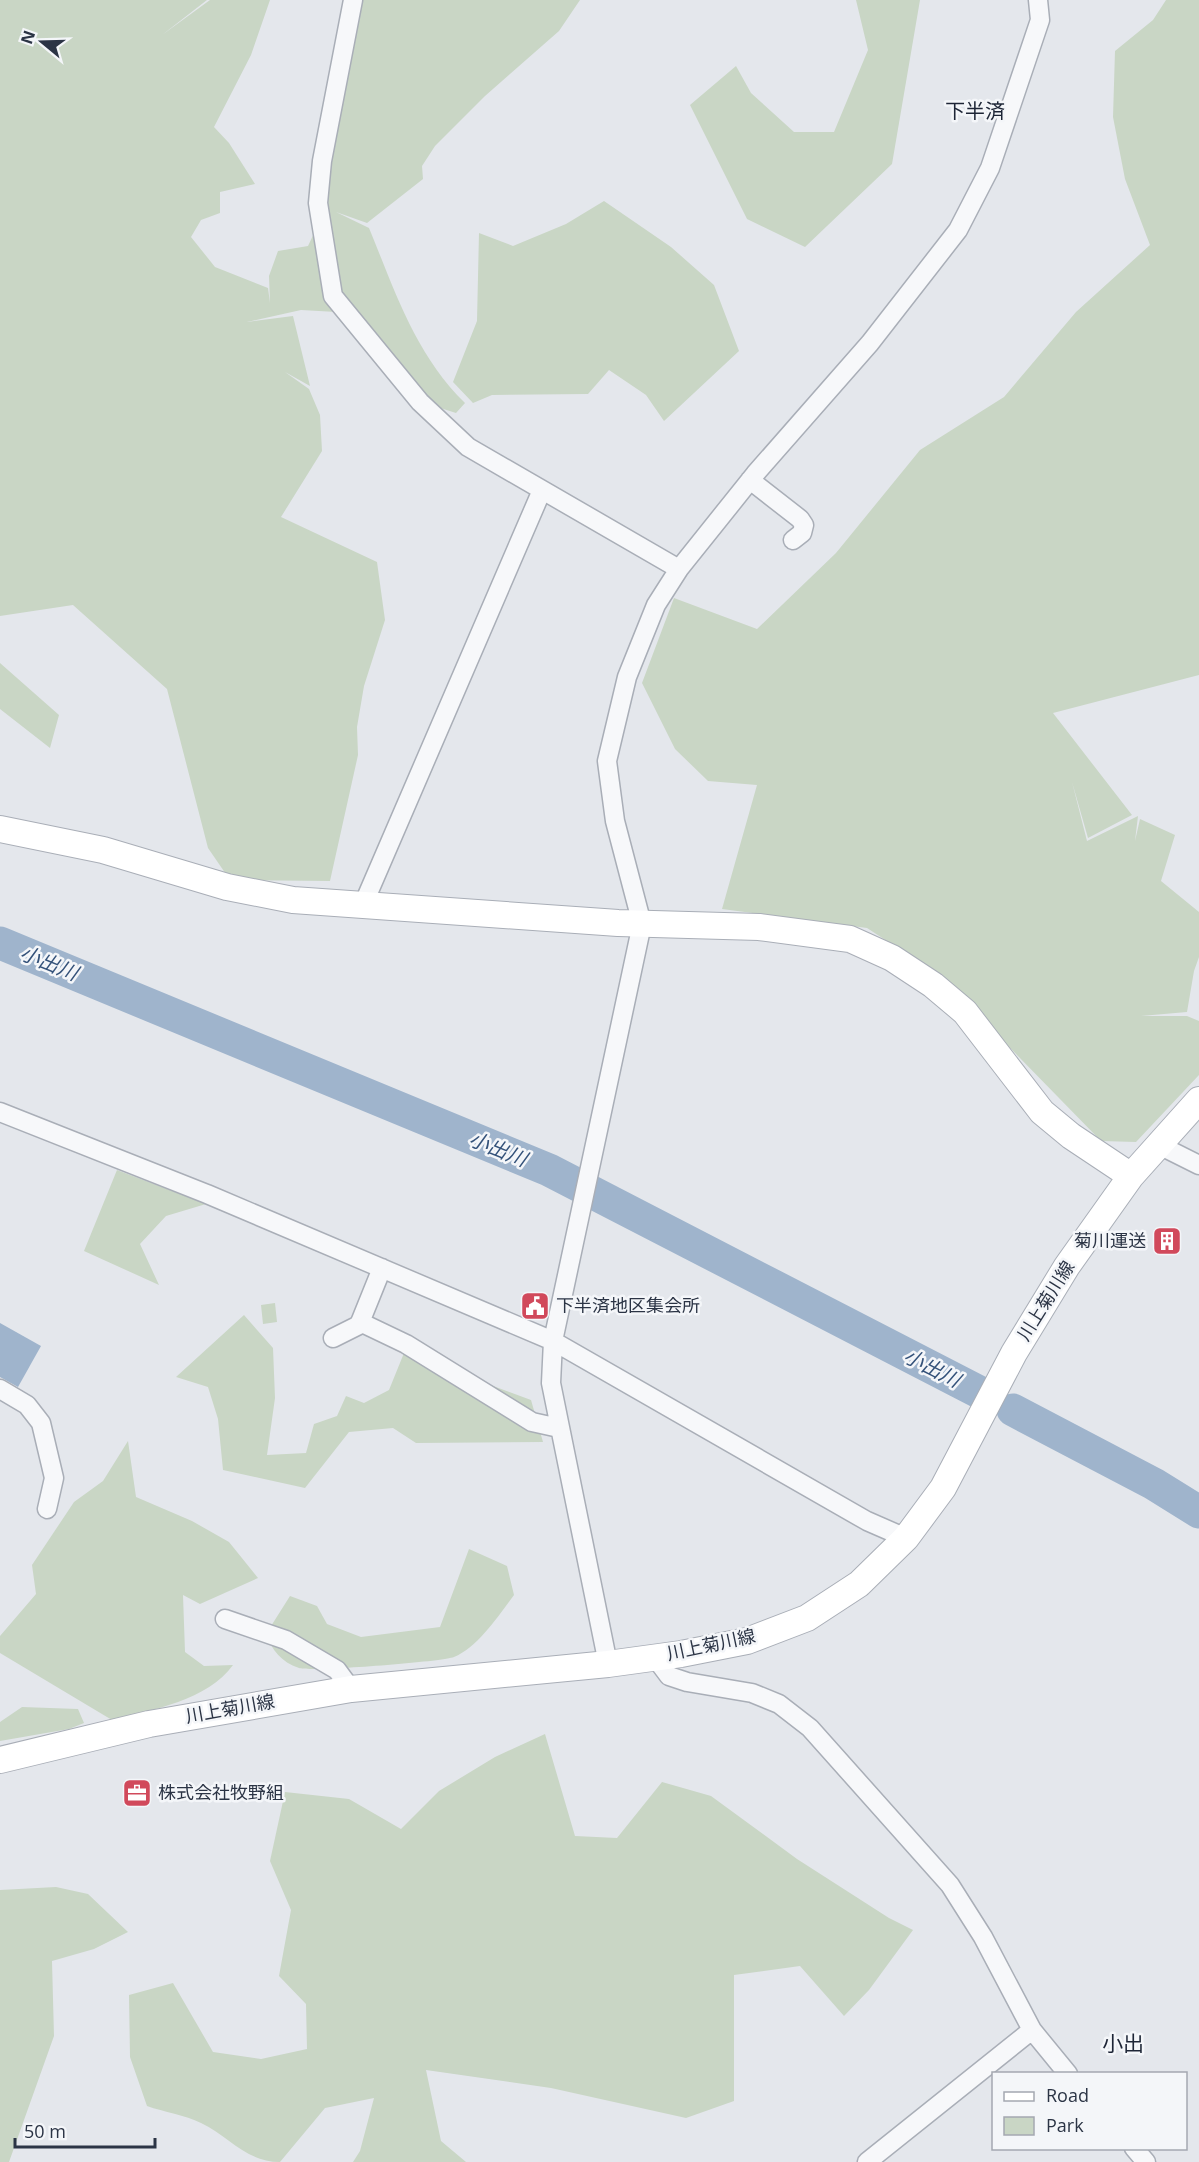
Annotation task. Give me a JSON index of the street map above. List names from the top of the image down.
{
  "streets": {
    "main road": ["川上菊川線"]
  },
  "districts": ["下半済", "小出"],
  "water": ["小出川"],
  "places": {
    "building": ["菊川運送"],
    "public building": ["下半済地区集会所"],
    "office": ["株式会社牧野組"]
  },
  "legend": ["Road", "Park"],
  "scale_bar": "50 m",
  "north": "left"
}
